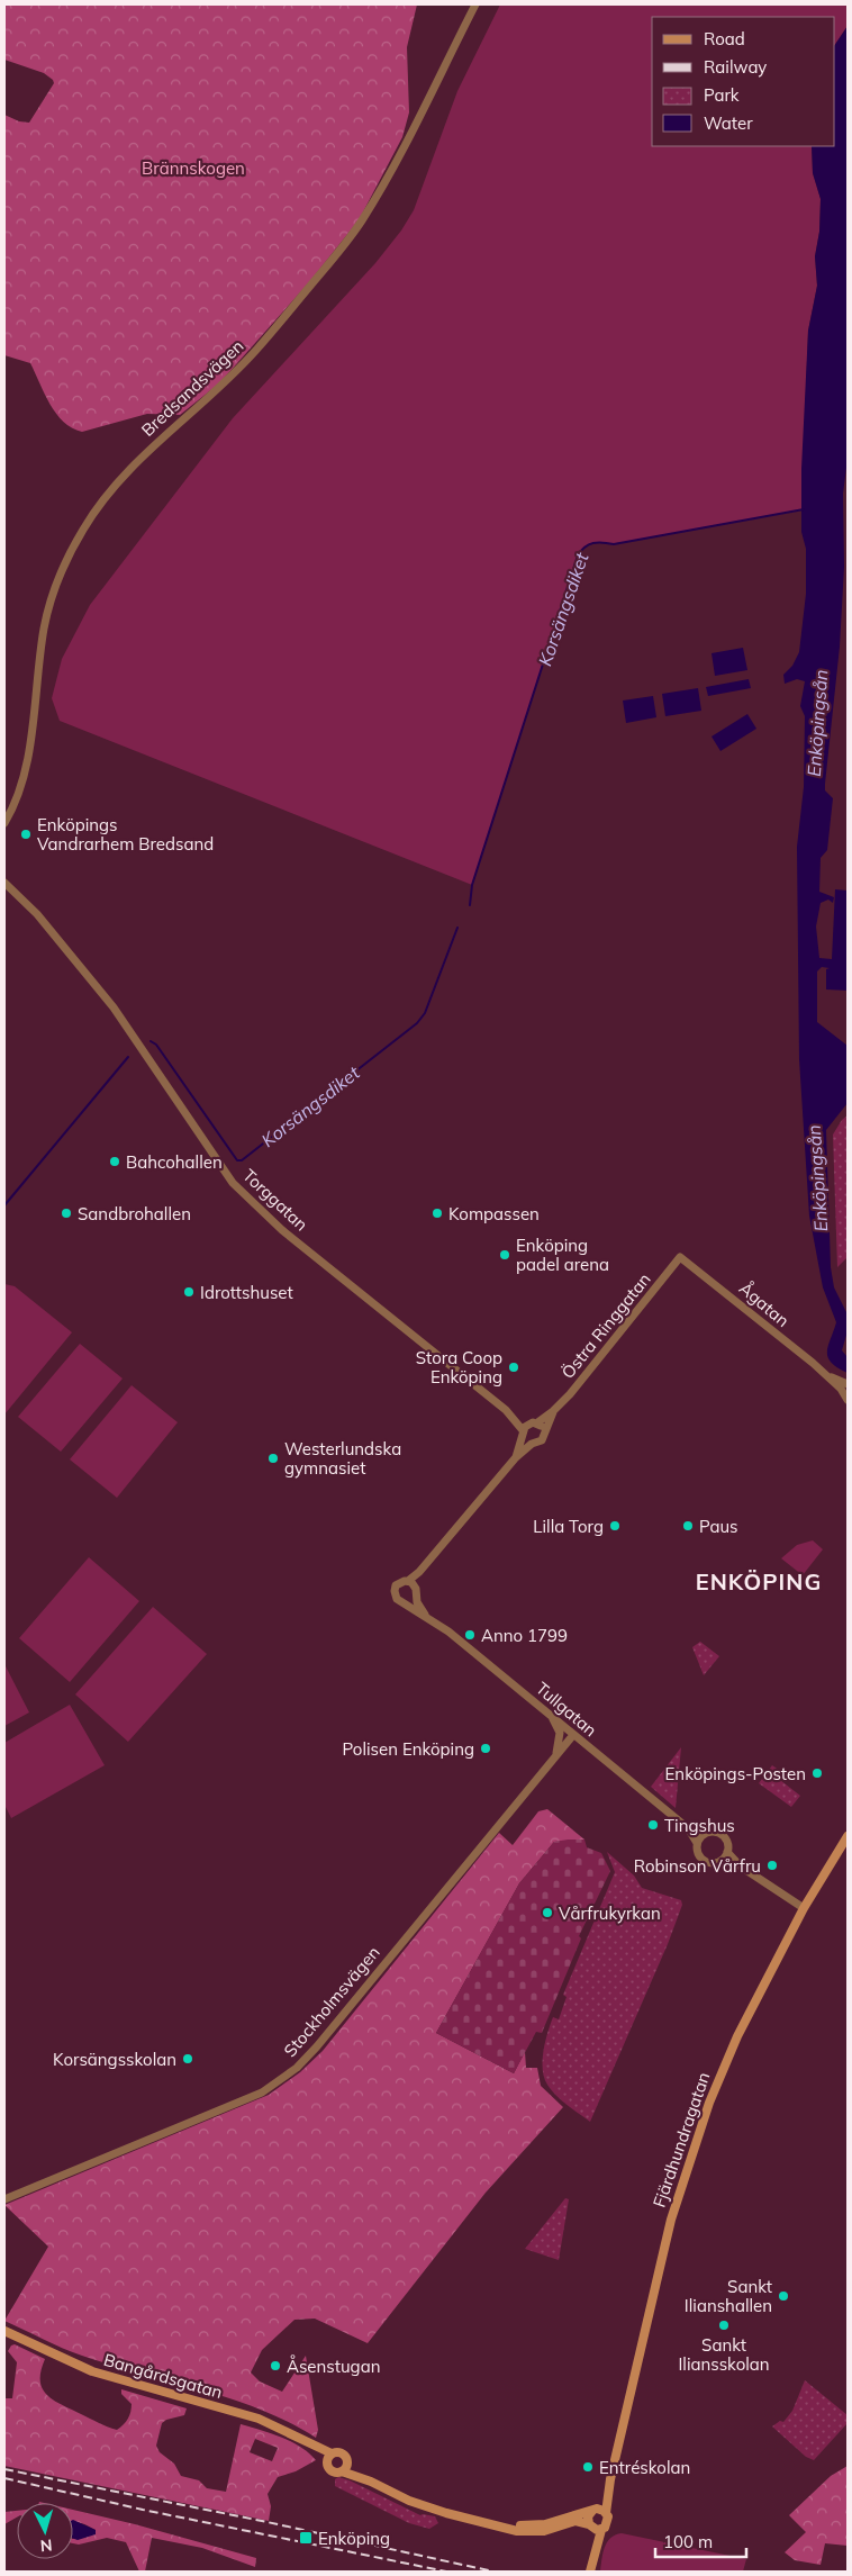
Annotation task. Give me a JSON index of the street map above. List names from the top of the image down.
{
  "streets": {
    "main road": ["Fjärdhundragatan", "Bangårdsgatan"],
    "street": [
      "Bredsandsvägen",
      "Torggatan",
      "Ågatan",
      "Östra Ringgatan",
      "Tullgatan",
      "Stockholmsvägen"
    ]
  },
  "crossings": [
    ["Torggatan", "Östra Ringgatan"],
    ["Ågatan", "Östra Ringgatan"],
    ["Tullgatan", "Stockholmsvägen"]
  ],
  "districts": ["ENKÖPING"],
  "water": ["Korsängsdiket", "Enköpingsån"],
  "parks": ["Brännskogen"],
  "places": {
    "other": [
      "Enköpings Vandrarhem Bredsand",
      "Bahcohallen",
      "Sandbrohallen",
      "Kompassen",
      "Enköping padel arena",
      "Idrottshuset",
      "Stora Coop Enköping",
      "Westerlundska gymnasiet",
      "Lilla Torg",
      "Paus",
      "Anno 1799",
      "Polisen Enköping",
      "Enköpings-Posten",
      "Tingshus",
      "Robinson Vårfru",
      "Vårfrukyrkan",
      "Korsängsskolan",
      "Sankt Ilianshallen",
      "Sankt Iliansskolan",
      "Åsenstugan",
      "Entréskolan"
    ],
    "transit": ["Enköping"]
  },
  "legend": [
    "Road",
    "Railway",
    "Park",
    "Water"
  ],
  "scale_bar": "100 m",
  "north": "bottom"
}
